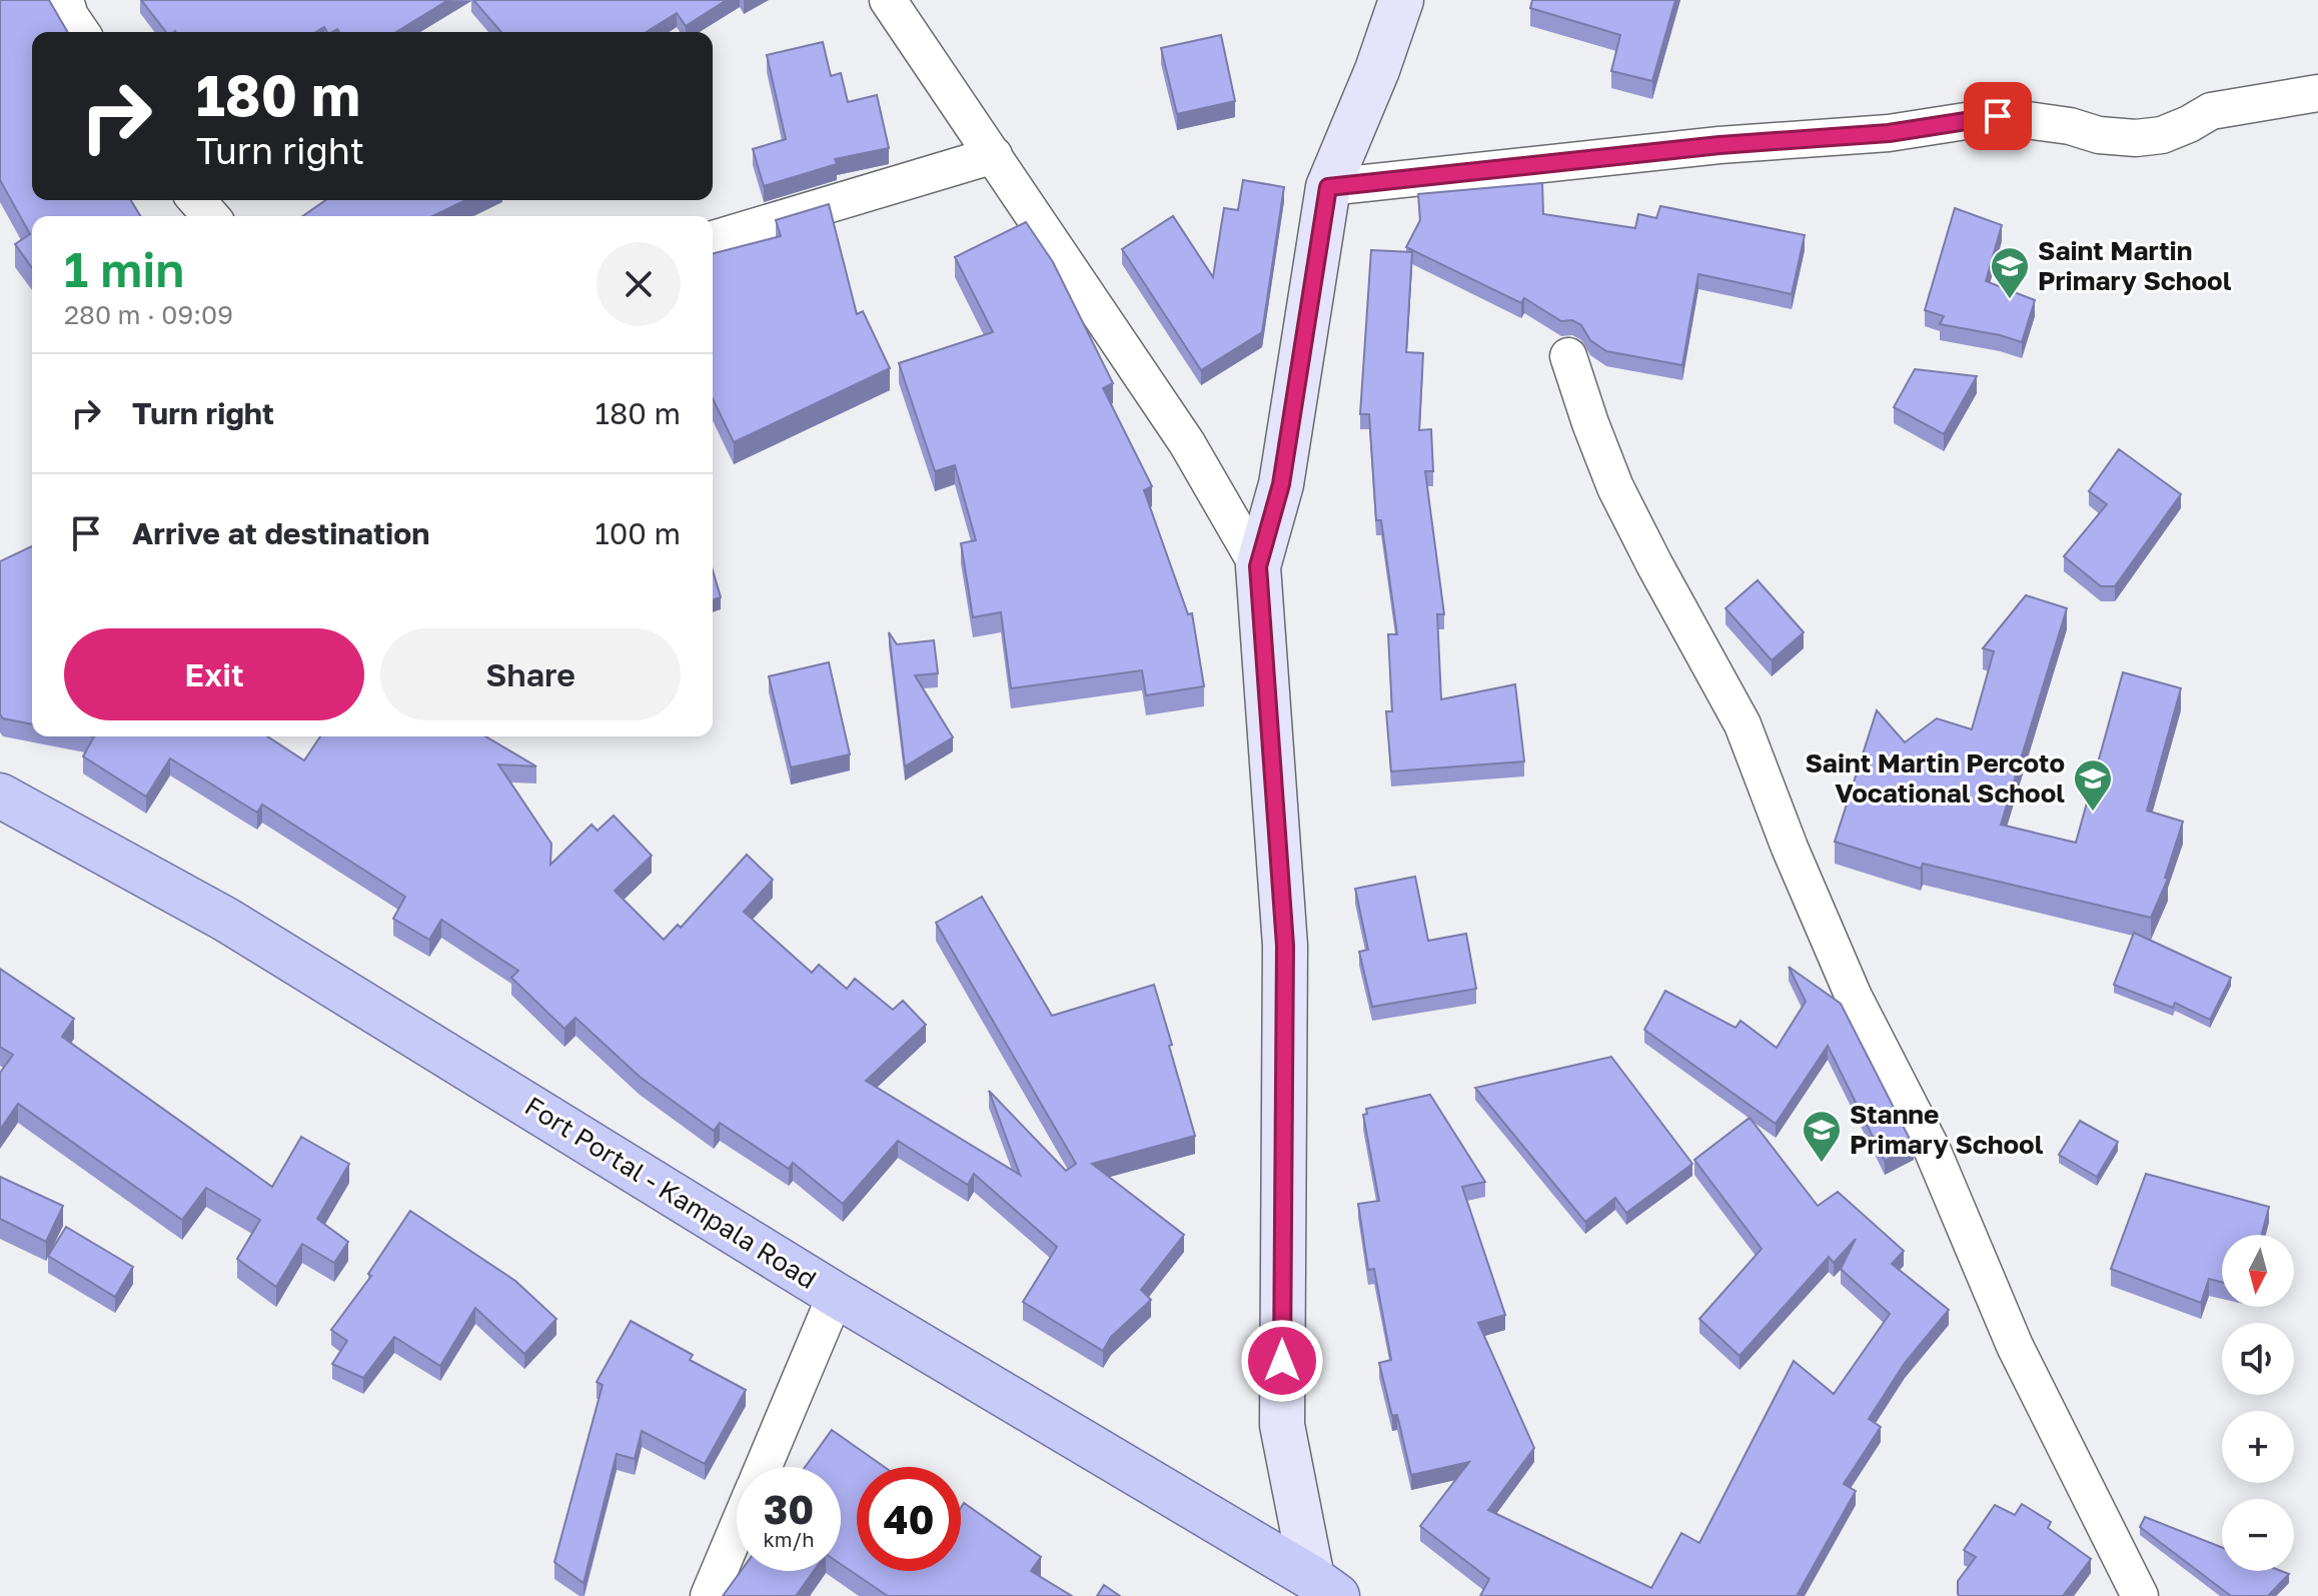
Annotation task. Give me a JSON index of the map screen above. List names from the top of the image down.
{
  "streets": {
    "main road": ["Fort Portal - Kampala Road"]
  },
  "places": {
    "school or university": ["Saint Martin Primary School", "Saint Martin Percoto Vocational School", "Stanne Primary School"]
  },
  "north": "bottom",
  "page": {
    "turn": ["180 m", "Turn right"],
    "heading": ["1 min", "280 m · 09:09"],
    "list": [
      {
        "name": "Turn right",
        "value": "180 m"
      },
      {
        "name": "Arrive at destination",
        "value": "100 m"
      }
    ],
    "buttons": ["Exit", "Share"],
    "map_buttons": ["+", "−"],
    "speed": "30 km/h",
    "limit": "40"
  }
}
